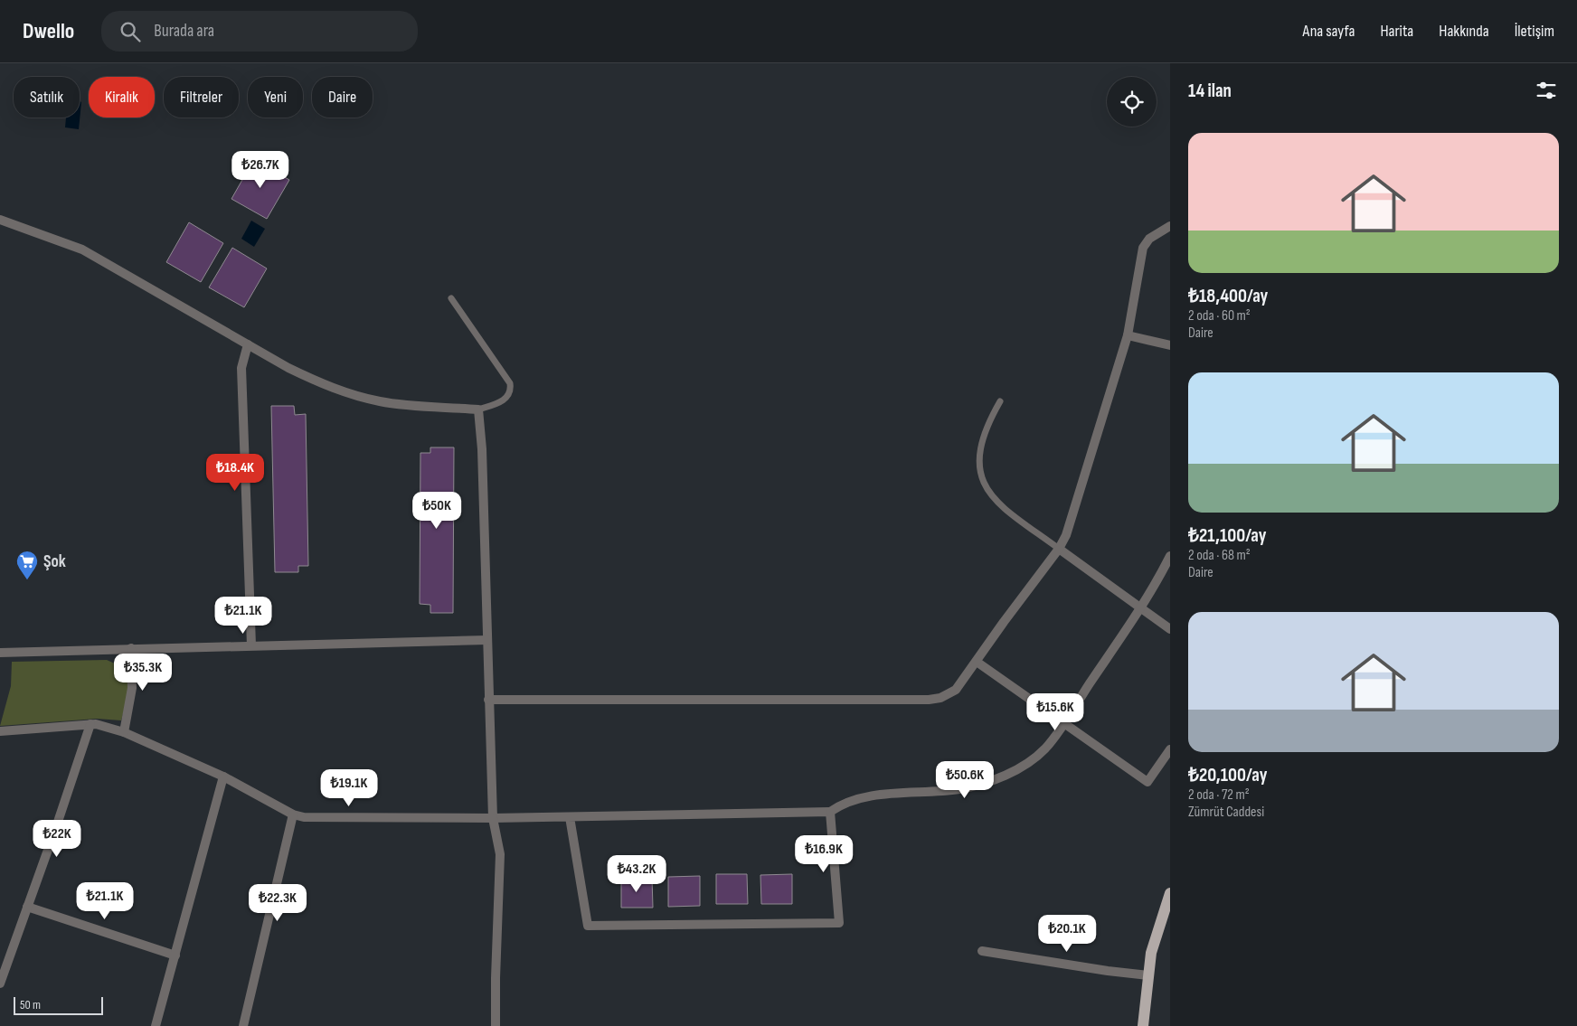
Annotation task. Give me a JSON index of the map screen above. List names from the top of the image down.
{
  "places": {
    "supermarket": ["Şok"]
  },
  "scale_bar": "50 m",
  "page": {
    "header": "Dwello",
    "search": "Burada ara",
    "nav": [
      "Ana sayfa",
      "Harita",
      "Hakkında",
      "İletişim"
    ],
    "heading": "14 ilan",
    "chip": [
      "Satılık",
      "Kiralık",
      "Filtreler",
      "Yeni",
      "Daire"
    ],
    "list": [
      {
        "name": "₺18,400/ay",
        "note": "2 oda · 60 m² · Daire"
      },
      {
        "name": "₺21,100/ay",
        "note": "2 oda · 68 m² · Daire"
      },
      {
        "name": "₺20,100/ay",
        "note": "2 oda · 72 m² · Zümrüt Caddesi"
      }
    ],
    "price": [
      "₺26.7K",
      "₺18.4K",
      "₺50K",
      "₺21.1K",
      "₺35.3K",
      "₺15.6K",
      "₺50.6K",
      "₺19.1K",
      "₺22K",
      "₺16.9K",
      "₺43.2K",
      "₺21.1K",
      "₺22.3K",
      "₺20.1K"
    ],
    "scale": "50 m"
  }
}
